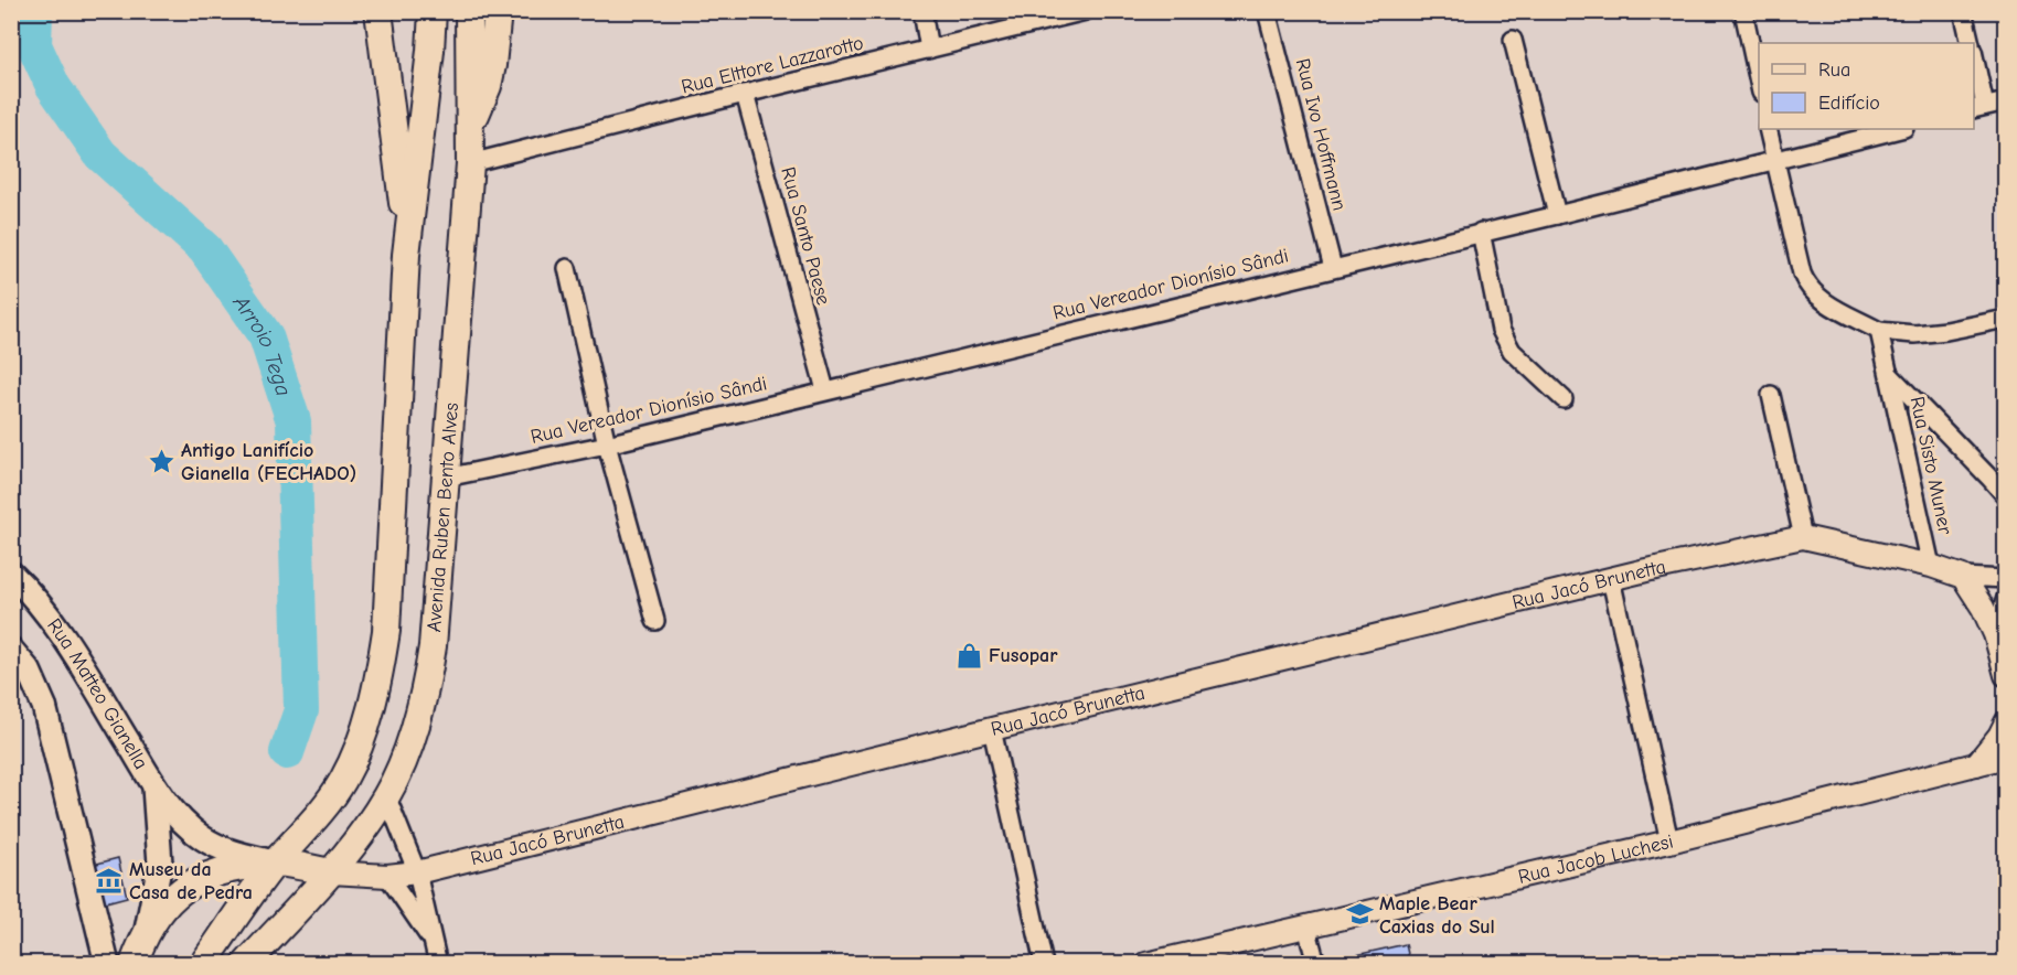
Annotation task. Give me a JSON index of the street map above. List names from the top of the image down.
{
  "streets": {
    "main road": ["Avenida Ruben Bento Alves", "Rua Matteo Gianella"],
    "street": [
      "Rua Elttore Lazzarotto",
      "Rua Ivo Hoffmann",
      "Rua Santo Paese",
      "Rua Vereador Dionísio Sândi",
      "Rua Sisto Muner",
      "Rua Jacó Brunetta",
      "Rua Jacob Luchesi"
    ]
  },
  "crossings": [
    ["Rua Elttore Lazzarotto", "Rua Santo Paese"],
    ["Rua Elttore Lazzarotto", "Avenida Ruben Bento Alves"],
    ["Rua Ivo Hoffmann", "Rua Vereador Dionísio Sândi"],
    ["Rua Santo Paese", "Rua Vereador Dionísio Sândi"],
    ["Rua Vereador Dionísio Sândi", "Avenida Ruben Bento Alves"],
    ["Avenida Ruben Bento Alves", "Rua Jacó Brunetta"]
  ],
  "water": ["Arroio Tega"],
  "places": {
    "place": ["Antigo Lanifício Gianella (FECHADO)"],
    "shop": ["Fusopar"],
    "museum": ["Museu da Casa de Pedra"],
    "school or university": ["Maple Bear Caxias do Sul"]
  },
  "legend": ["Rua", "Edifício"]
}
